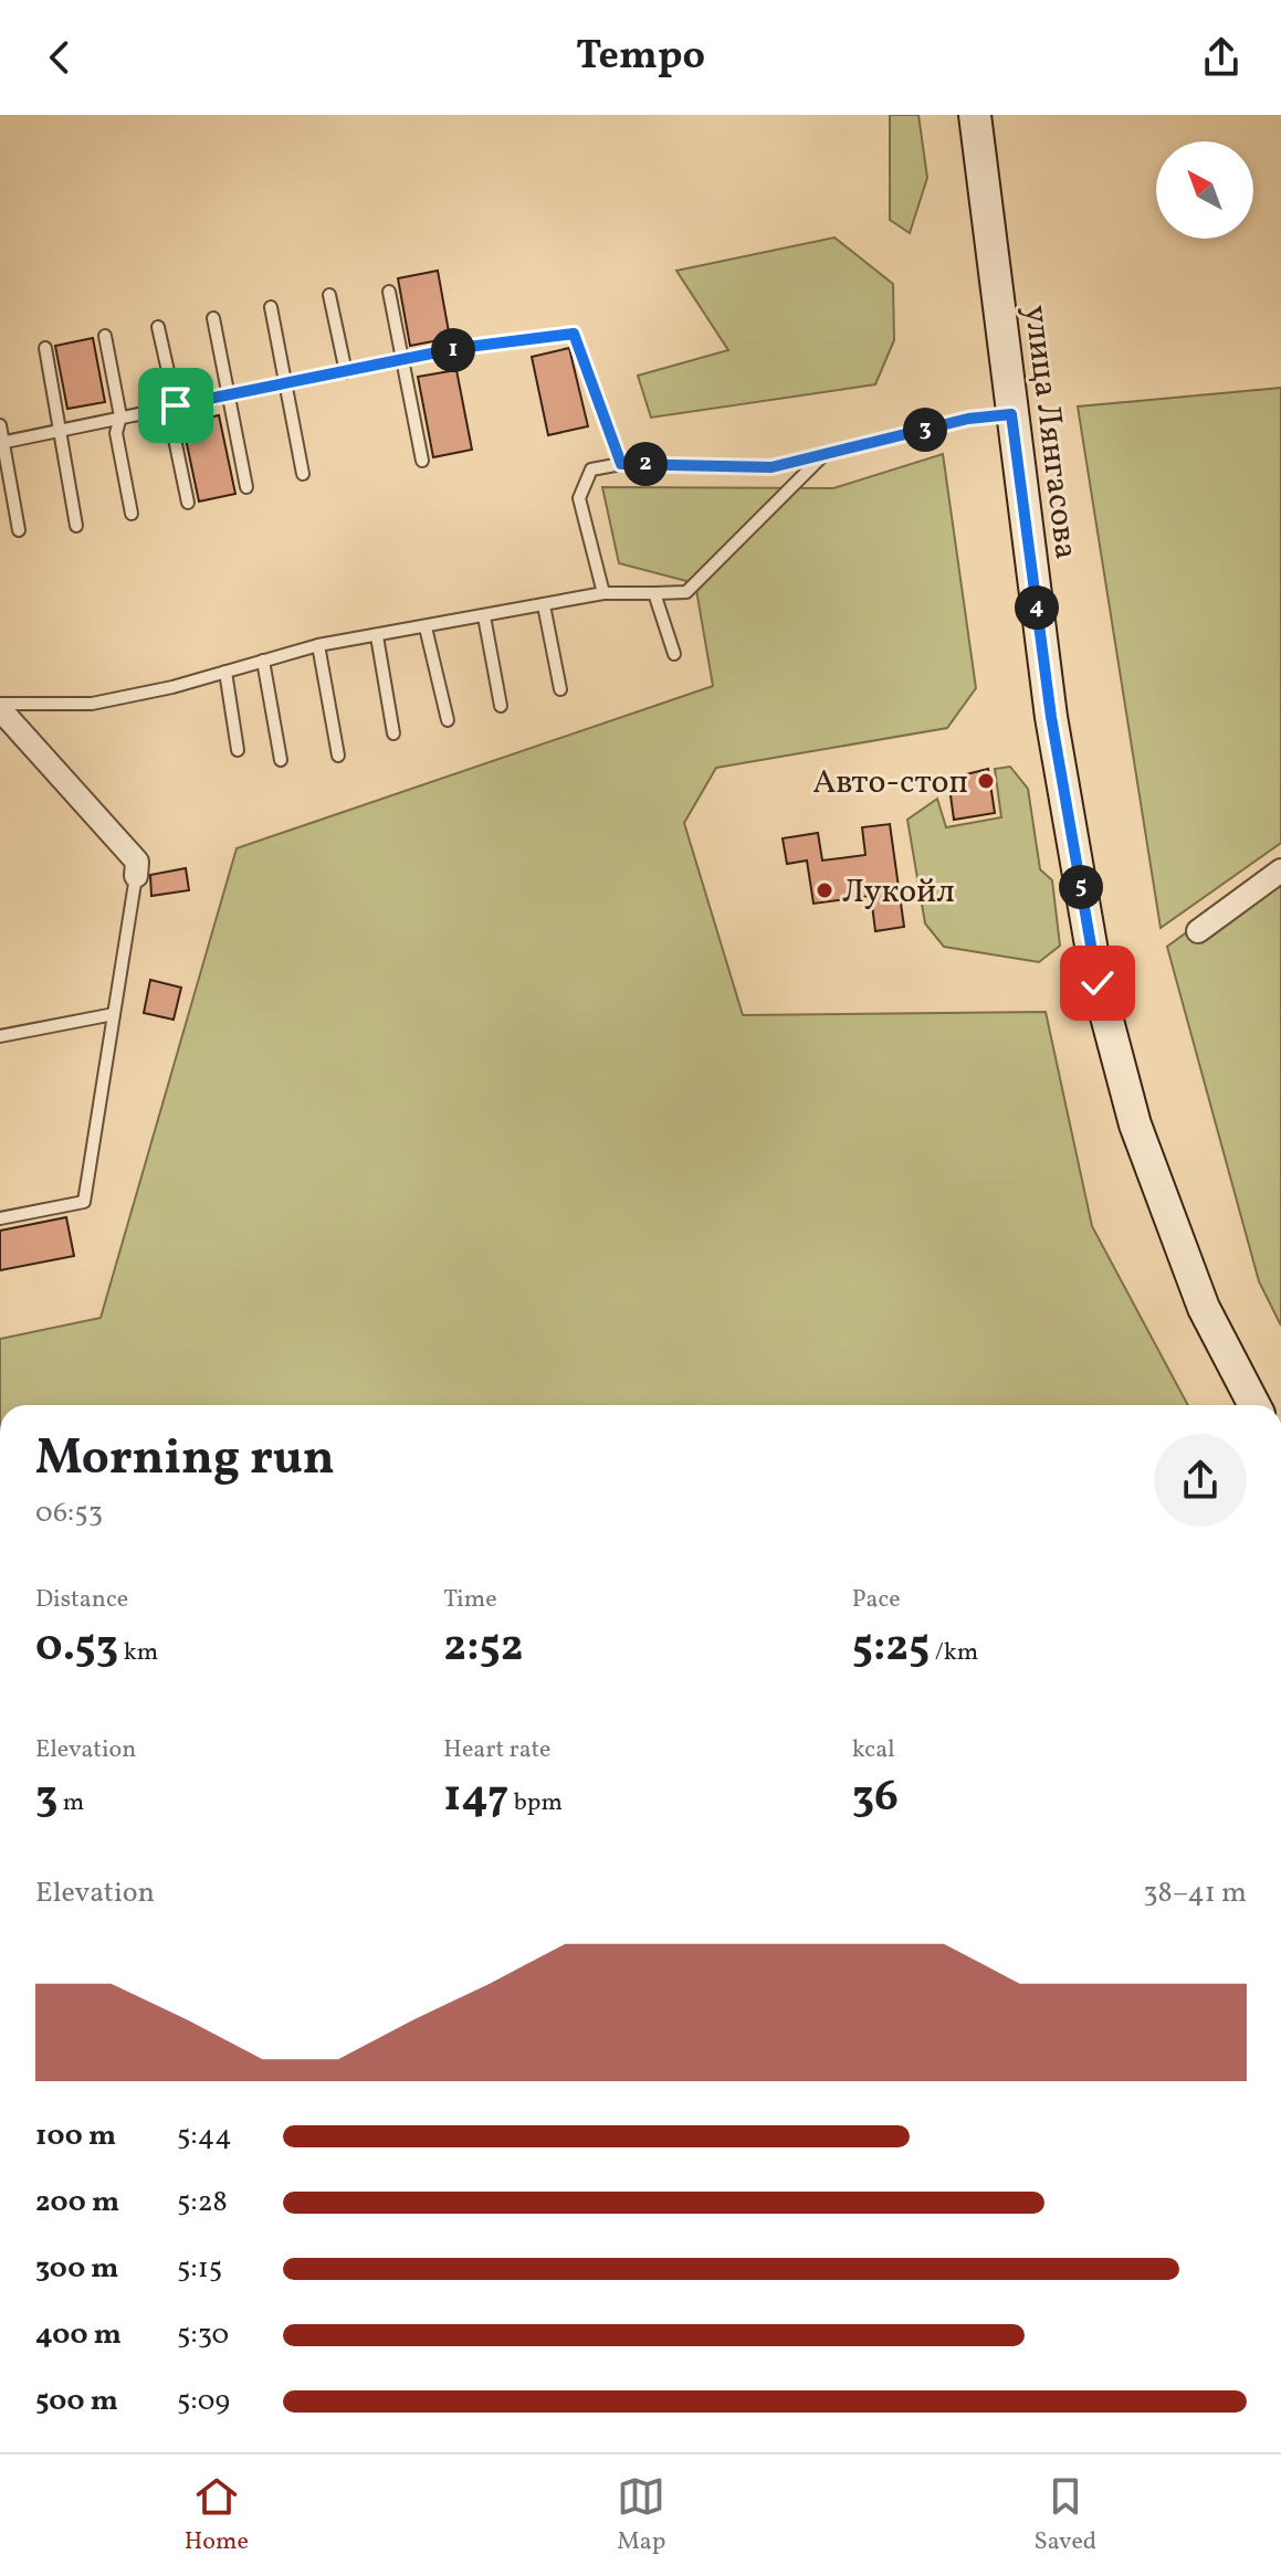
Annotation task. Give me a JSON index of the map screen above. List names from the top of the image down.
{
  "streets": {
    "main road": ["улица Лянгасова"]
  },
  "places": ["Авто-стоп", "Лукойл"],
  "north": "top left",
  "page": {
    "header": "Tempo",
    "pins": [
      "1",
      "3",
      "2",
      "4",
      "5"
    ],
    "heading": ["Morning run", "06:53"],
    "stats": [
      ["Distance", "0.53 km"],
      ["Time", "2:52"],
      ["Pace", "5:25 /km"],
      ["Elevation", "3 m"],
      ["Heart rate", "147 bpm"],
      ["kcal", "36"]
    ],
    "chart": ["Elevation", "38–41 m"],
    "list": [
      {
        "name": "100 m",
        "note": "5:44"
      },
      {
        "name": "200 m",
        "note": "5:28"
      },
      {
        "name": "300 m",
        "note": "5:15"
      },
      {
        "name": "400 m",
        "note": "5:30"
      },
      {
        "name": "500 m",
        "note": "5:09"
      }
    ],
    "tabs": ["Home", "Map", "Saved"]
  }
}
